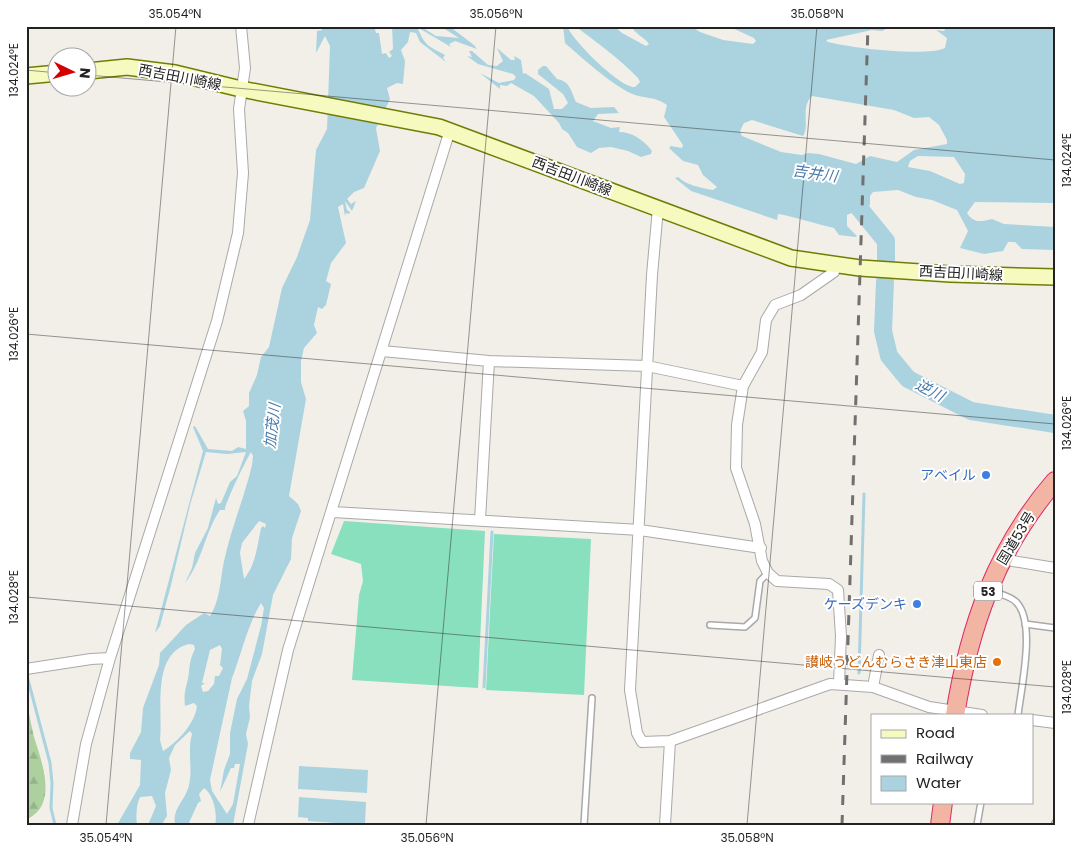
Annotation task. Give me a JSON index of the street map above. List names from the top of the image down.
{
  "streets": {
    "highway": ["国道53号", "53"],
    "main road": ["西吉田川崎線"]
  },
  "water": ["吉井川", "逆川", "加茂川"],
  "places": ["アベイル", "ケーズデンキ", "讃岐うどんむらさき津山東店"],
  "legend": ["Road", "Railway", "Water"],
  "north": "right",
  "coordinates": [
    "35.054°N",
    "35.056°N",
    "35.058°N",
    "134.024°E",
    "134.026°E",
    "134.028°E"
  ]
}
